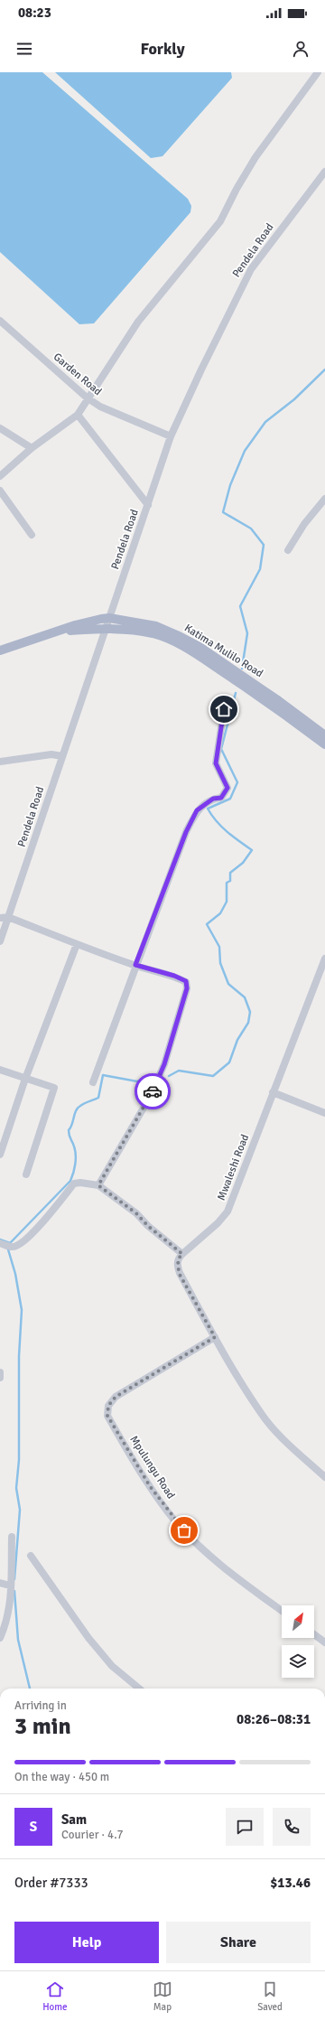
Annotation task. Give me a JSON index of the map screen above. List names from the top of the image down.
{
  "streets": {
    "main road": ["Katima Mulilo Road"],
    "street": [
      "Pendela Road",
      "Garden Road",
      "Mwaleshi Road",
      "Mpulungu Road"
    ]
  },
  "crossings": [
    ["Pendela Road", "Garden Road"],
    ["Pendela Road", "Katima Mulilo Road"]
  ],
  "north": "top right",
  "page": {
    "status": "08:23",
    "header": "Forkly",
    "heading": ["3 min", "Arriving in", "08:26–08:31"],
    "panel": [
      "Sam",
      "Courier · 4.7",
      "Order #7333",
      "$13.46"
    ],
    "bar": "On the way · 450 m",
    "round": "S",
    "buttons": ["Help", "Share"],
    "tabs": ["Home", "Map", "Saved"]
  }
}
